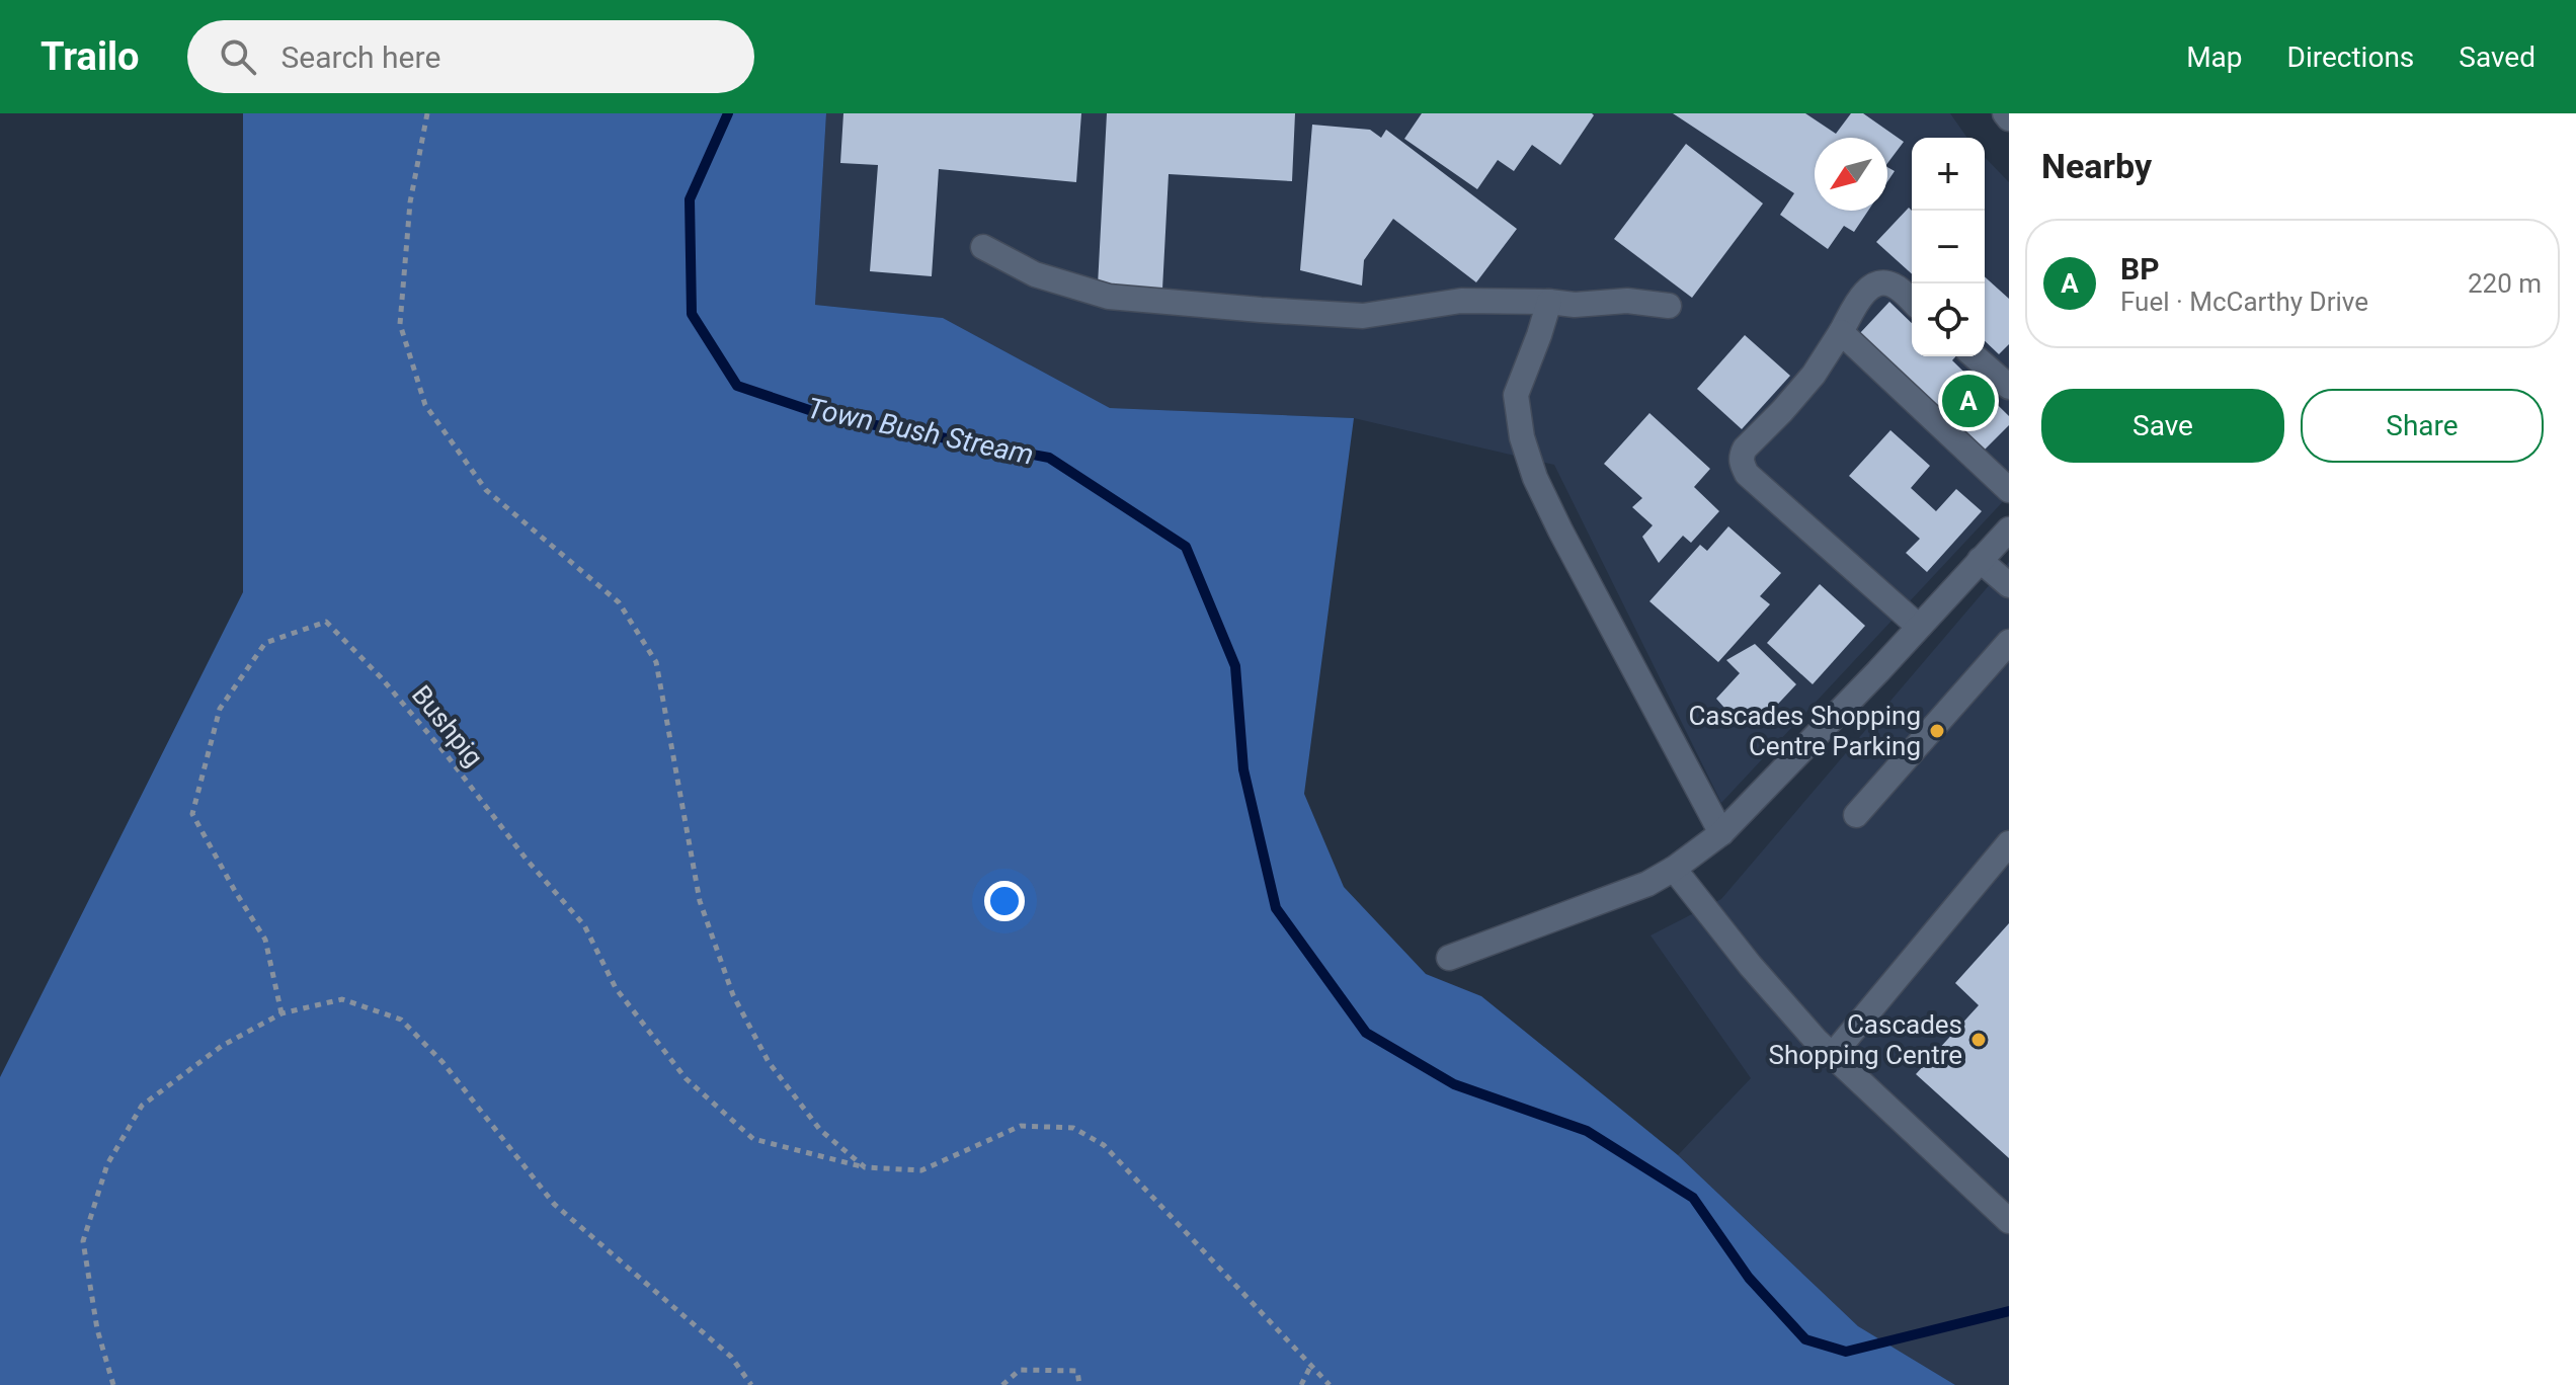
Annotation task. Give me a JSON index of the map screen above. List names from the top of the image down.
{
  "streets": {
    "path": ["Bushpig"]
  },
  "water": ["Town Bush Stream"],
  "places": ["Cascades Shopping Centre Parking", "Cascades Shopping Centre"],
  "north": "bottom left",
  "page": {
    "header": "Trailo",
    "search": "Search here",
    "nav": ["Map", "Directions", "Saved"],
    "heading": "Nearby",
    "map_buttons": ["+", "−"],
    "list": [
      {
        "mark": "A",
        "name": "BP",
        "note": "Fuel · McCarthy Drive",
        "value": "220 m"
      }
    ],
    "buttons": ["Save", "Share"],
    "pins": "A"
  }
}
